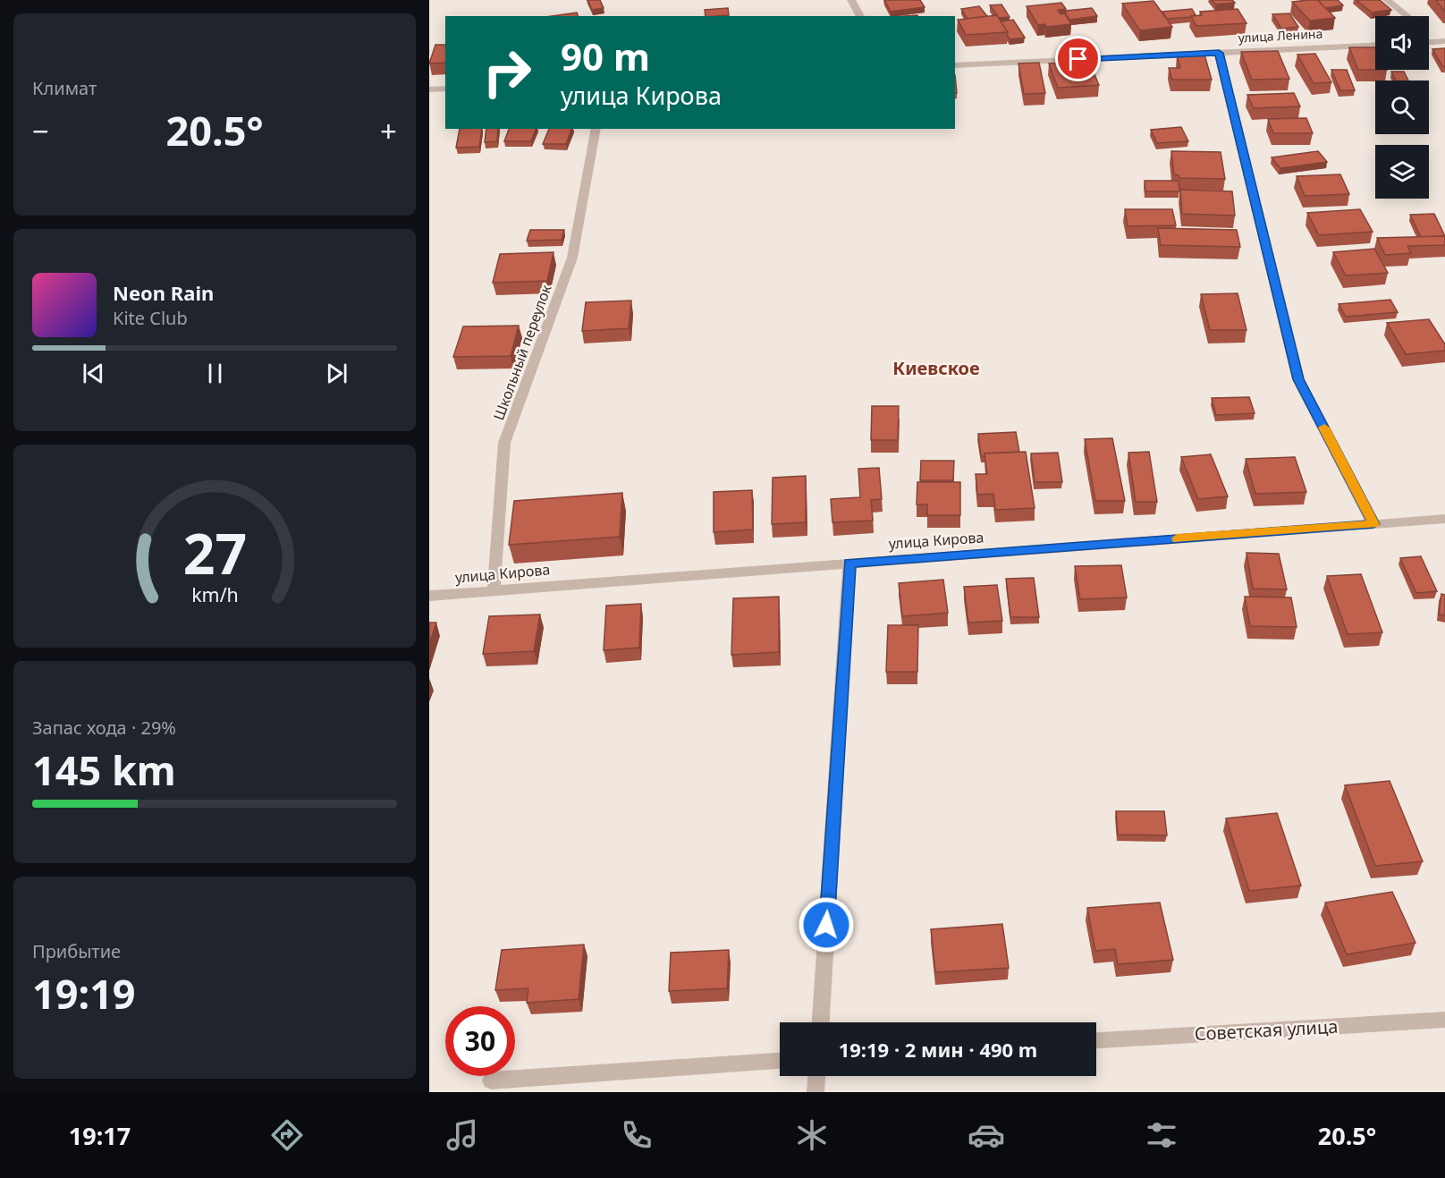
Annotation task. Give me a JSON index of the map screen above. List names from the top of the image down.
{
  "streets": {
    "street": [
      "улица Ленина",
      "Школьный переулок",
      "улица Кирова",
      "Советская улица"
    ]
  },
  "crossings": [
    ["Школьный переулок", "улица Кирова"]
  ],
  "districts": ["Киевское"],
  "page": {
    "tile": [
      "Климат",
      ["Запас хода · 29%", "145 km"],
      ["Прибытие", "19:19"]
    ],
    "turn": ["90 m", "улица Кирова"],
    "heat": ["−", "20.5°", "+"],
    "song": ["Neon Rain", "Kite Club"],
    "limit": "30",
    "trip": "19:19 · 2 мин · 490 m",
    "tabs": ["19:17", "20.5°"],
    "gauge": ["27", "km/h"]
  }
}
